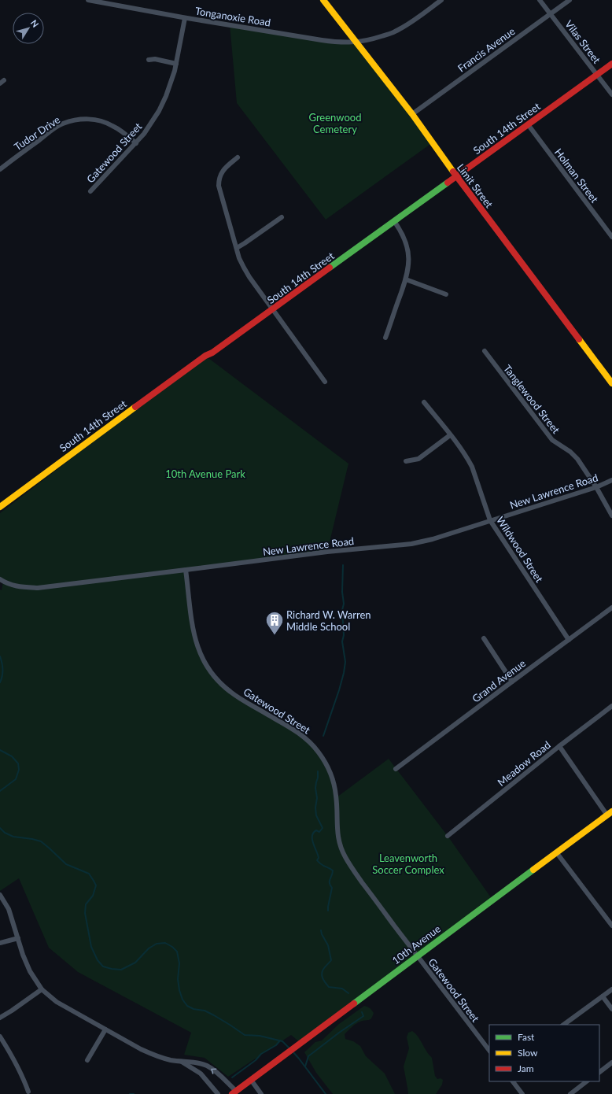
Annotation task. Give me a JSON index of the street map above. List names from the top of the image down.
{
  "streets": {
    "street": [
      "Tonganoxie Road",
      "Vilas Street",
      "Francis Avenue",
      "South 14th Street",
      "Tudor Drive",
      "Gatewood Street",
      "Holman Street",
      "Limit Street",
      "Tanglewood Street",
      "New Lawrence Road",
      "Wildwood Street",
      "Grand Avenue",
      "Meadow Road",
      "10th Avenue"
    ]
  },
  "crossings": [
    ["Tonganoxie Road", "Gatewood Street"],
    ["Tonganoxie Road", "Limit Street"],
    ["Vilas Street", "Francis Avenue"],
    ["Vilas Street", "South 14th Street"],
    ["Francis Avenue", "Limit Street"],
    ["South 14th Street", "Holman Street"],
    ["South 14th Street", "Limit Street"],
    ["Tudor Drive", "Gatewood Street"],
    ["Gatewood Street", "New Lawrence Road"],
    ["Gatewood Street", "10th Avenue"],
    ["Tanglewood Street", "New Lawrence Road"],
    ["New Lawrence Road", "Wildwood Street"],
    ["Wildwood Street", "Grand Avenue"]
  ],
  "parks": ["Greenwood Cemetery", "10th Avenue Park", "Leavenworth Soccer Complex"],
  "places": {
    "building": ["Richard W. Warren Middle School"]
  },
  "legend": ["Fast", "Slow", "Jam"],
  "north": "top right"
}
